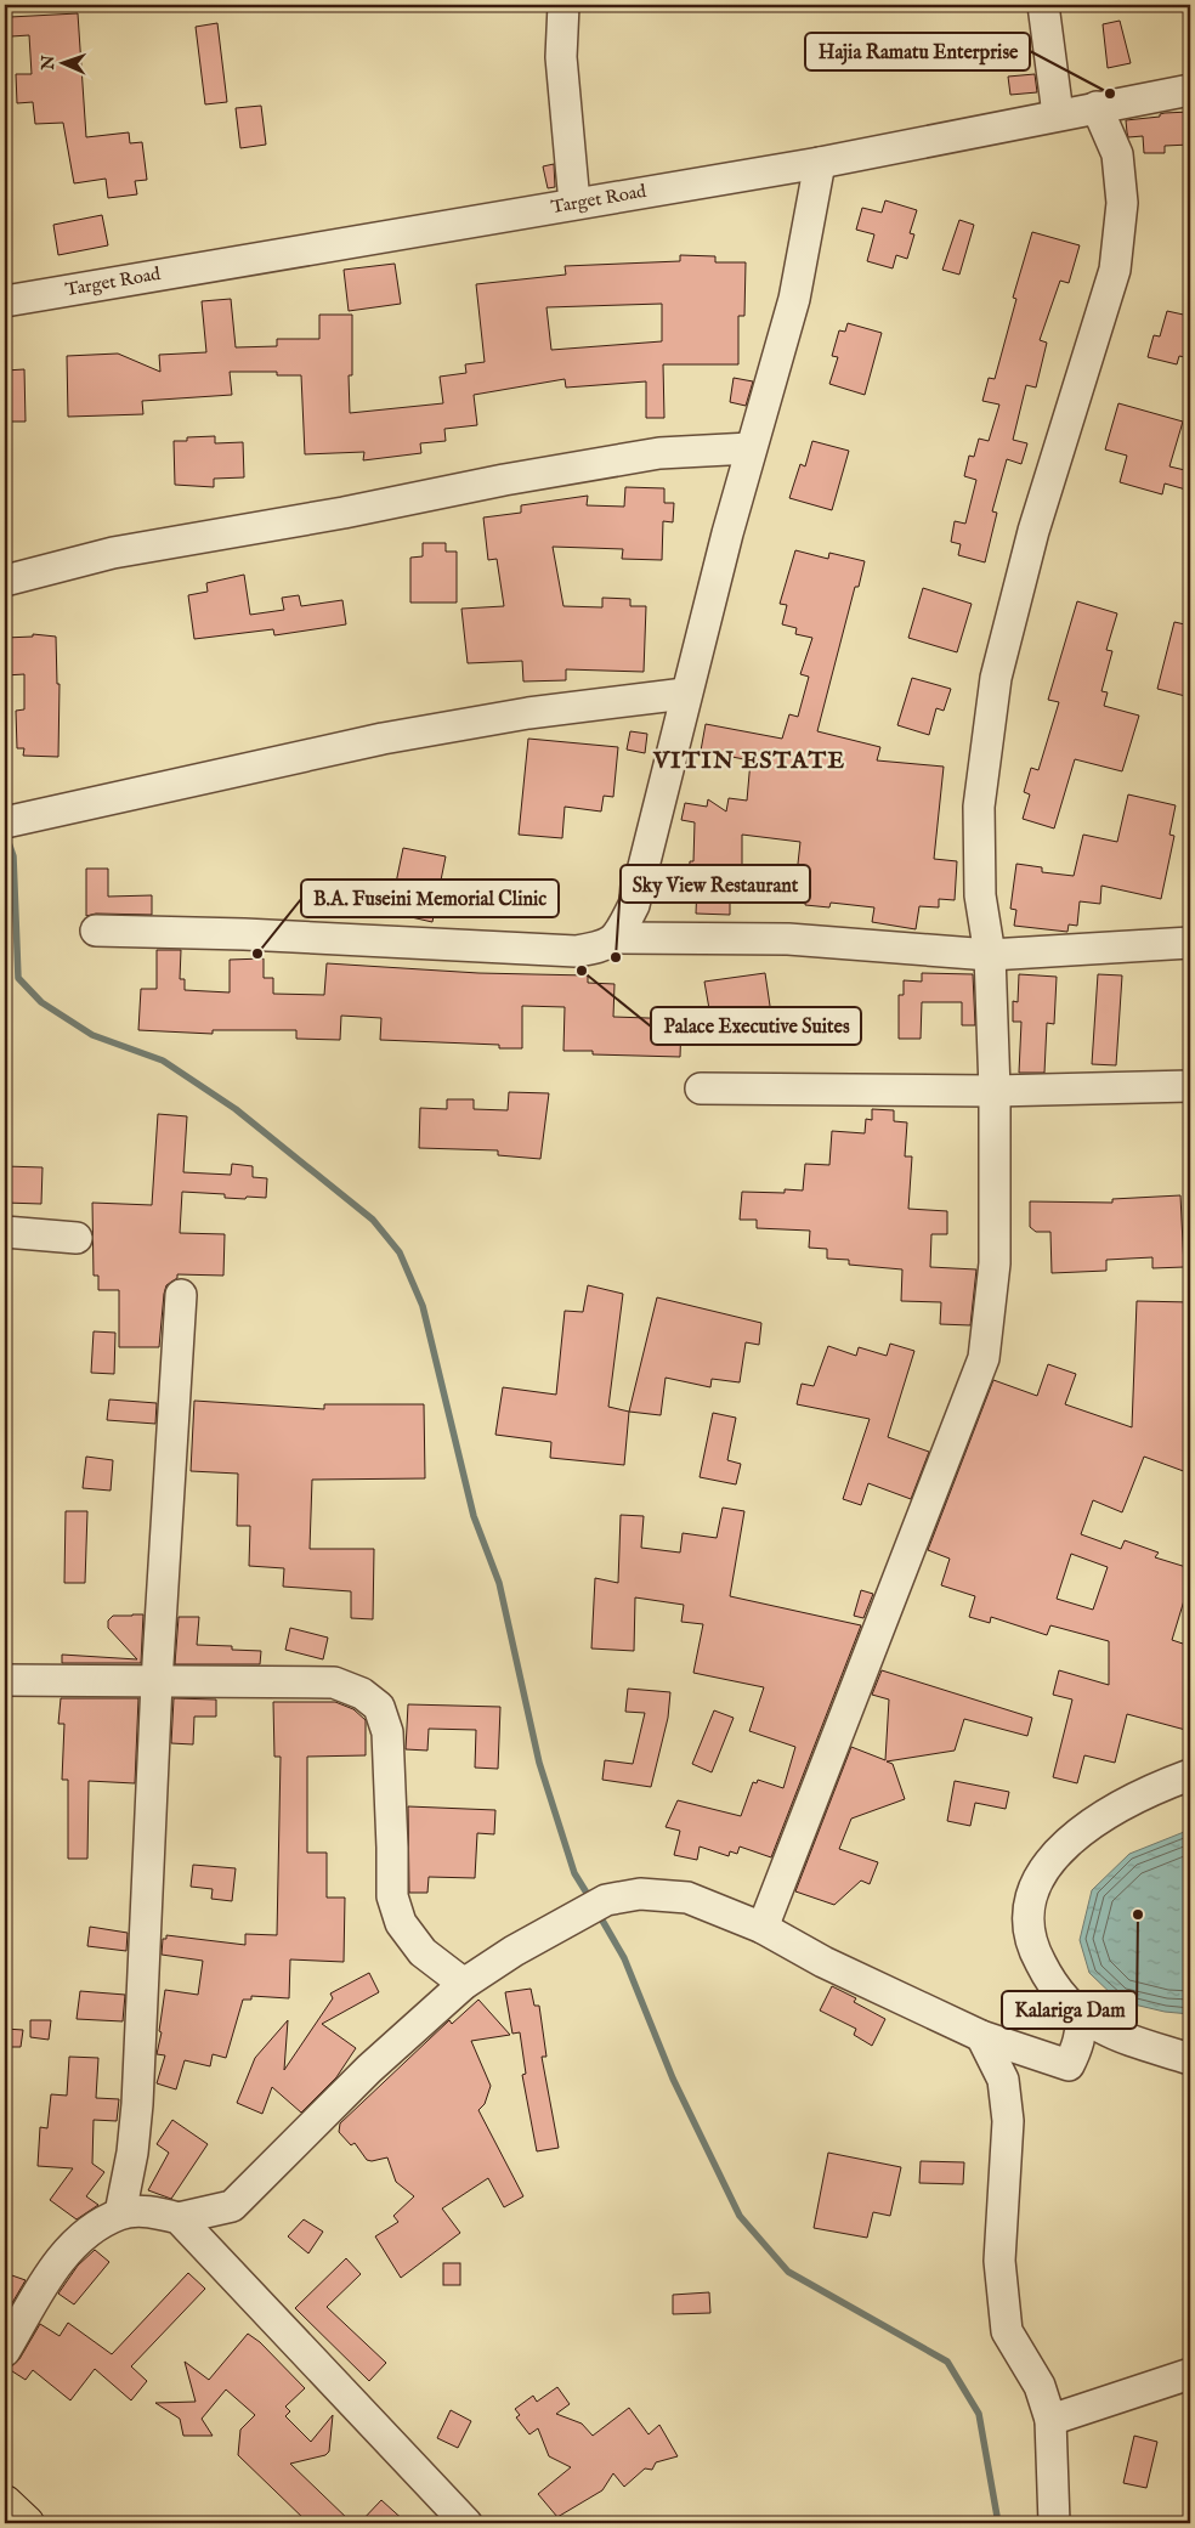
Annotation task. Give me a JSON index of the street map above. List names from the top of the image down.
{
  "streets": {
    "street": ["Target Road"]
  },
  "districts": ["VITIN ESTATE"],
  "places": [
    "Hajia Ramatu Enterprise",
    "B.A. Fuseini Memorial Clinic",
    "Sky View Restaurant",
    "Palace Executive Suites",
    "Kalariga Dam"
  ],
  "north": "left"
}
